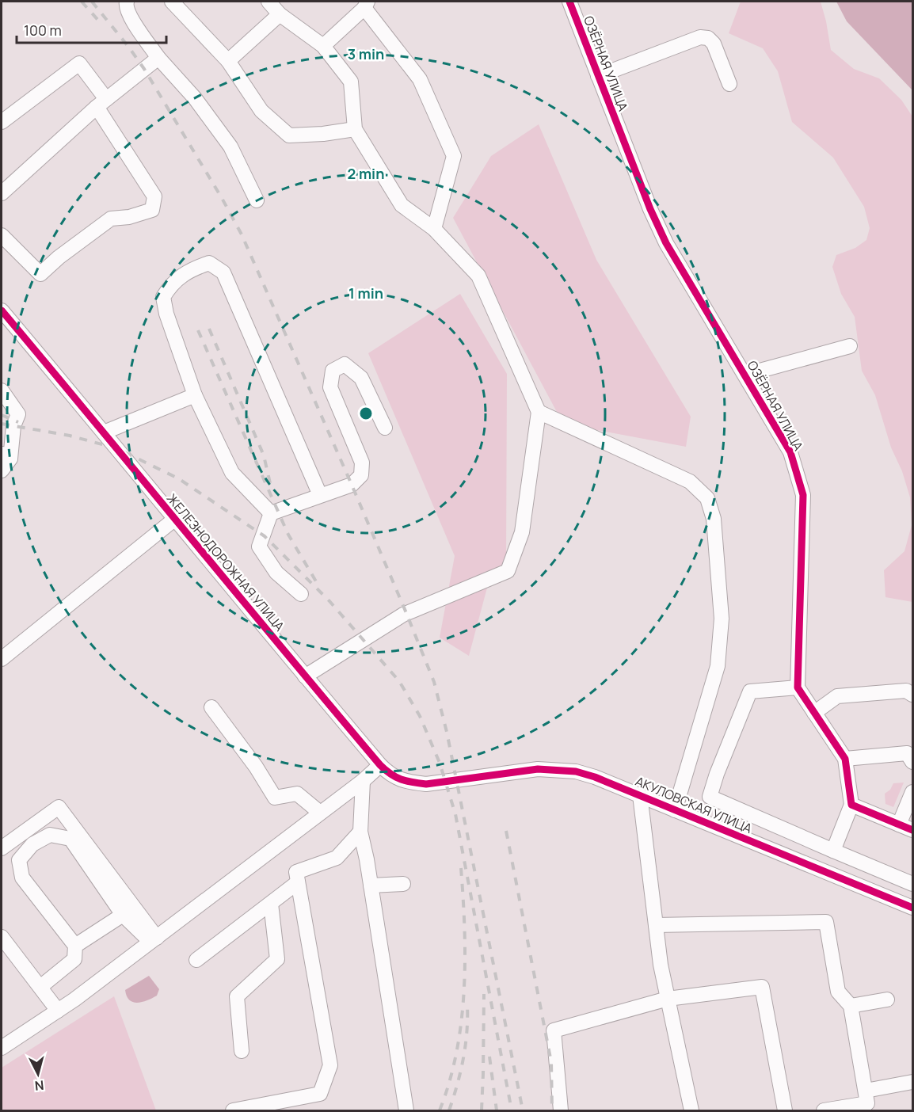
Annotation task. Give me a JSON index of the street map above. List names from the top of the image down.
{
  "streets": {
    "street": ["ОЗЁРНАЯ УЛИЦА", "ЖЕЛЕЗНОДОРОЖНАЯ УЛИЦА", "АКУЛОВСКАЯ УЛИЦА"]
  },
  "crossings": [
    ["ЖЕЛЕЗНОДОРОЖНАЯ УЛИЦА", "АКУЛОВСКАЯ УЛИЦА"]
  ],
  "scale_bar": "100 m",
  "north": "bottom",
  "rings": ["3 min", "2 min", "1 min"]
}
